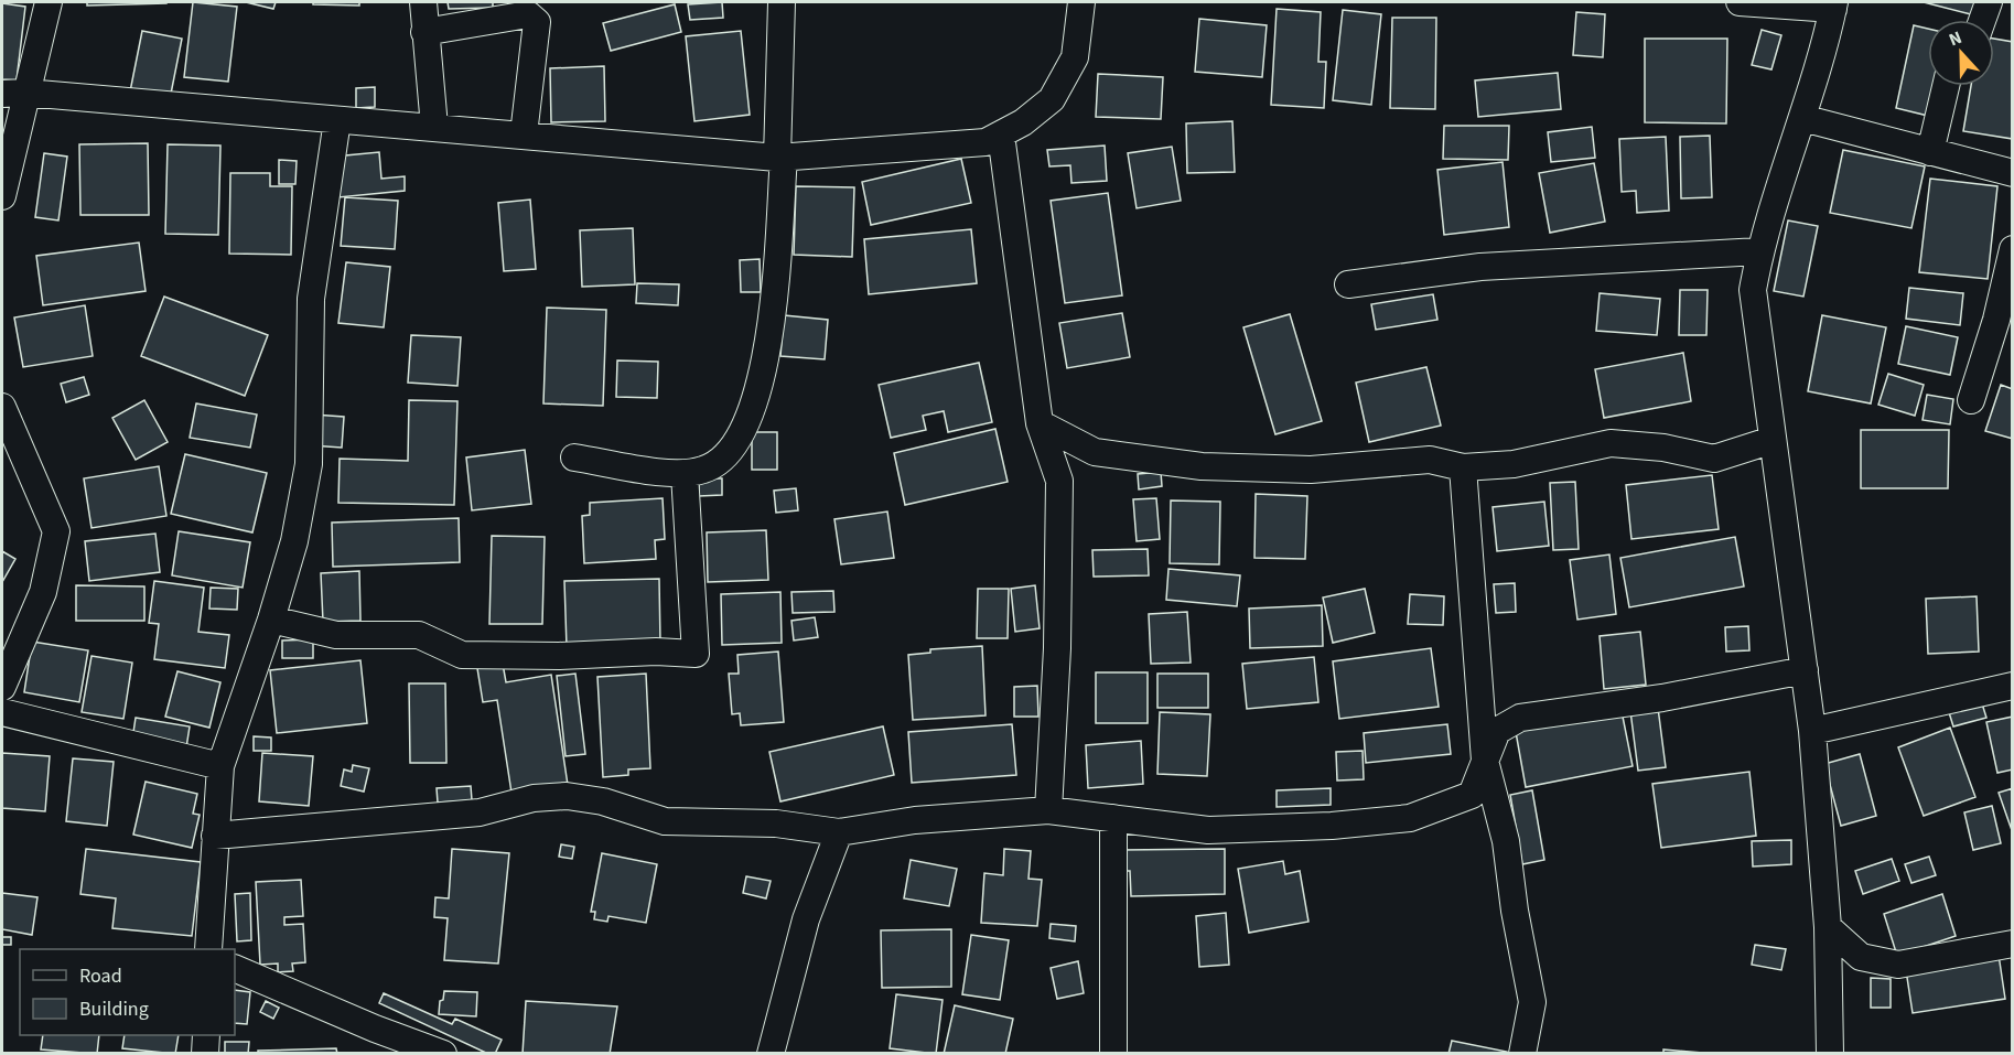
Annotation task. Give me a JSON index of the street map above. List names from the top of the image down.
{
  "legend": ["Road", "Building"],
  "north": "top"
}
